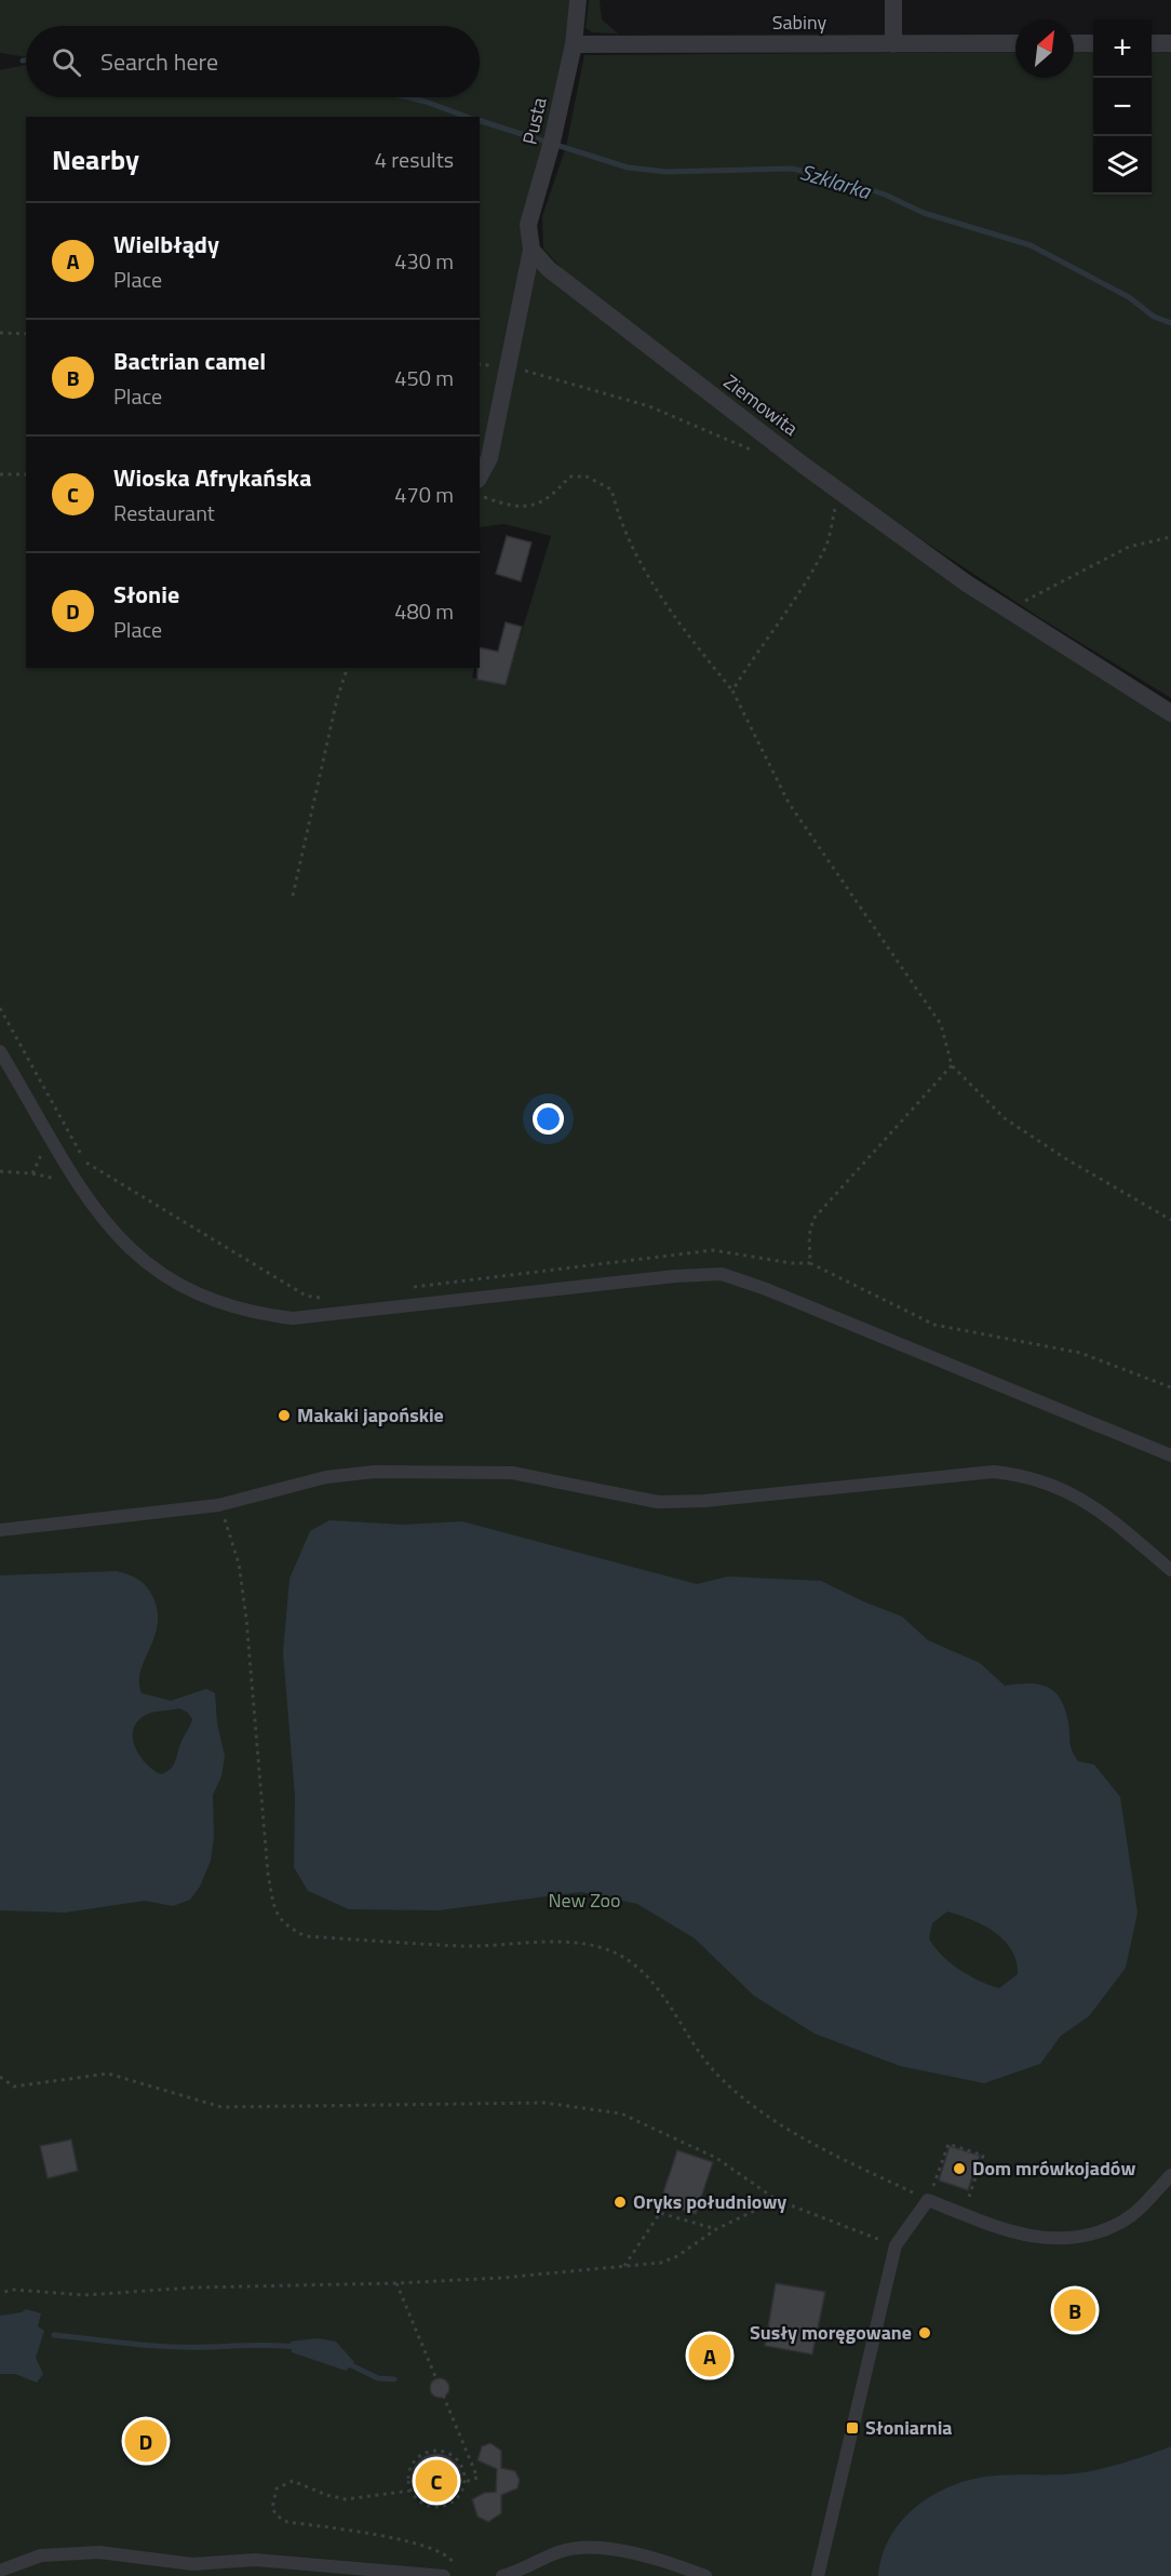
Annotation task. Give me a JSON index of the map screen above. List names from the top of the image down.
{
  "streets": {
    "street": ["Sabiny", "Pusta", "Ziemowita"]
  },
  "crossings": [
    ["Sabiny", "Pusta"],
    ["Pusta", "Ziemowita"]
  ],
  "water": ["Szklarka"],
  "parks": ["New Zoo"],
  "places": {
    "other": [
      "Makaki japońskie",
      "Dom mrówkojadów",
      "Oryks południowy",
      "Susły moręgowane"
    ],
    "transit": ["Słoniarnia"]
  },
  "north": "top right",
  "page": {
    "map_buttons": ["+", "−"],
    "search": "Search here",
    "heading": ["Nearby", "4 results"],
    "list": [
      {
        "mark": "A",
        "name": "Wielbłądy",
        "note": "Place",
        "value": "430 m"
      },
      {
        "mark": "B",
        "name": "Bactrian camel",
        "note": "Place",
        "value": "450 m"
      },
      {
        "mark": "C",
        "name": "Wioska Afrykańska",
        "note": "Restaurant",
        "value": "470 m"
      },
      {
        "mark": "D",
        "name": "Słonie",
        "note": "Place",
        "value": "480 m"
      }
    ],
    "pins": [
      "B",
      "A",
      "D",
      "C"
    ]
  }
}
